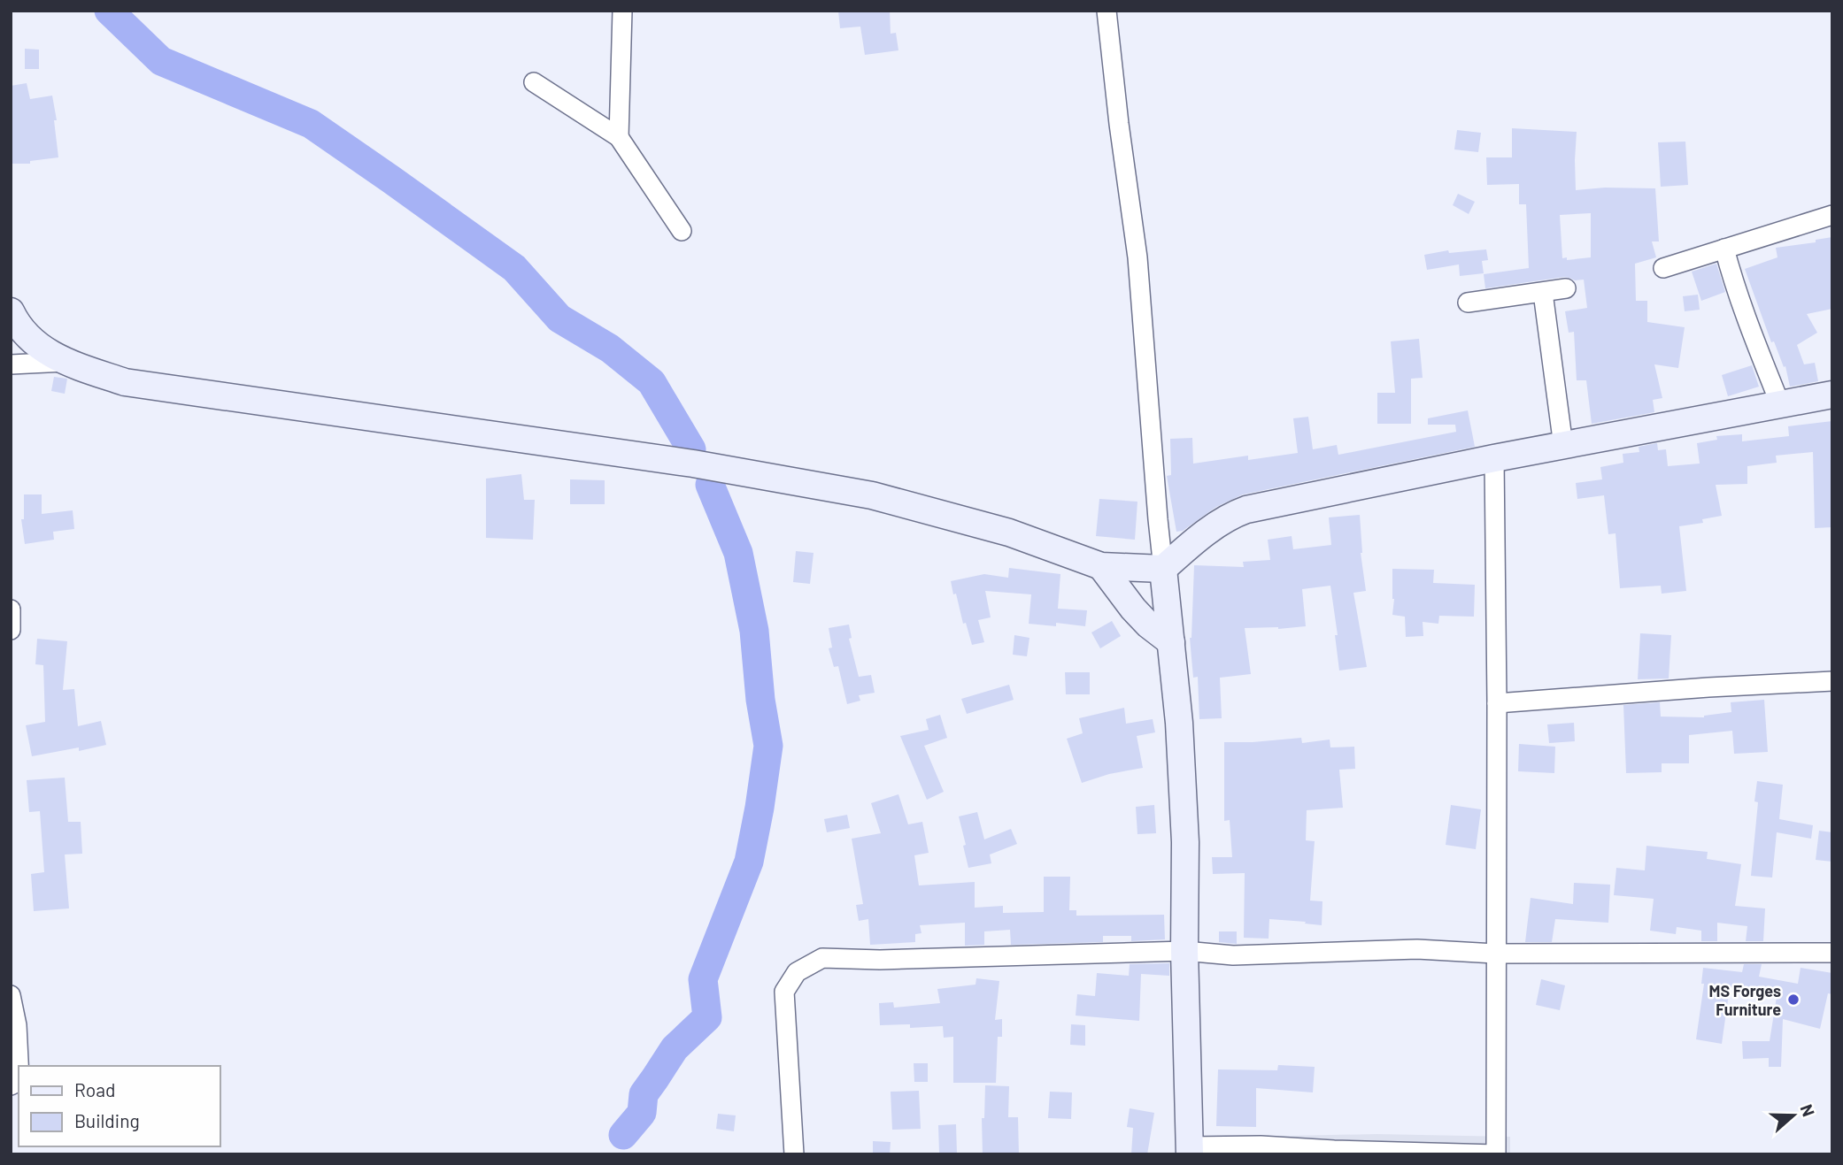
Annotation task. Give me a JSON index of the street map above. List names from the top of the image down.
{
  "places": ["MS Forges Furniture"],
  "legend": ["Road", "Building"],
  "north": "right"
}
